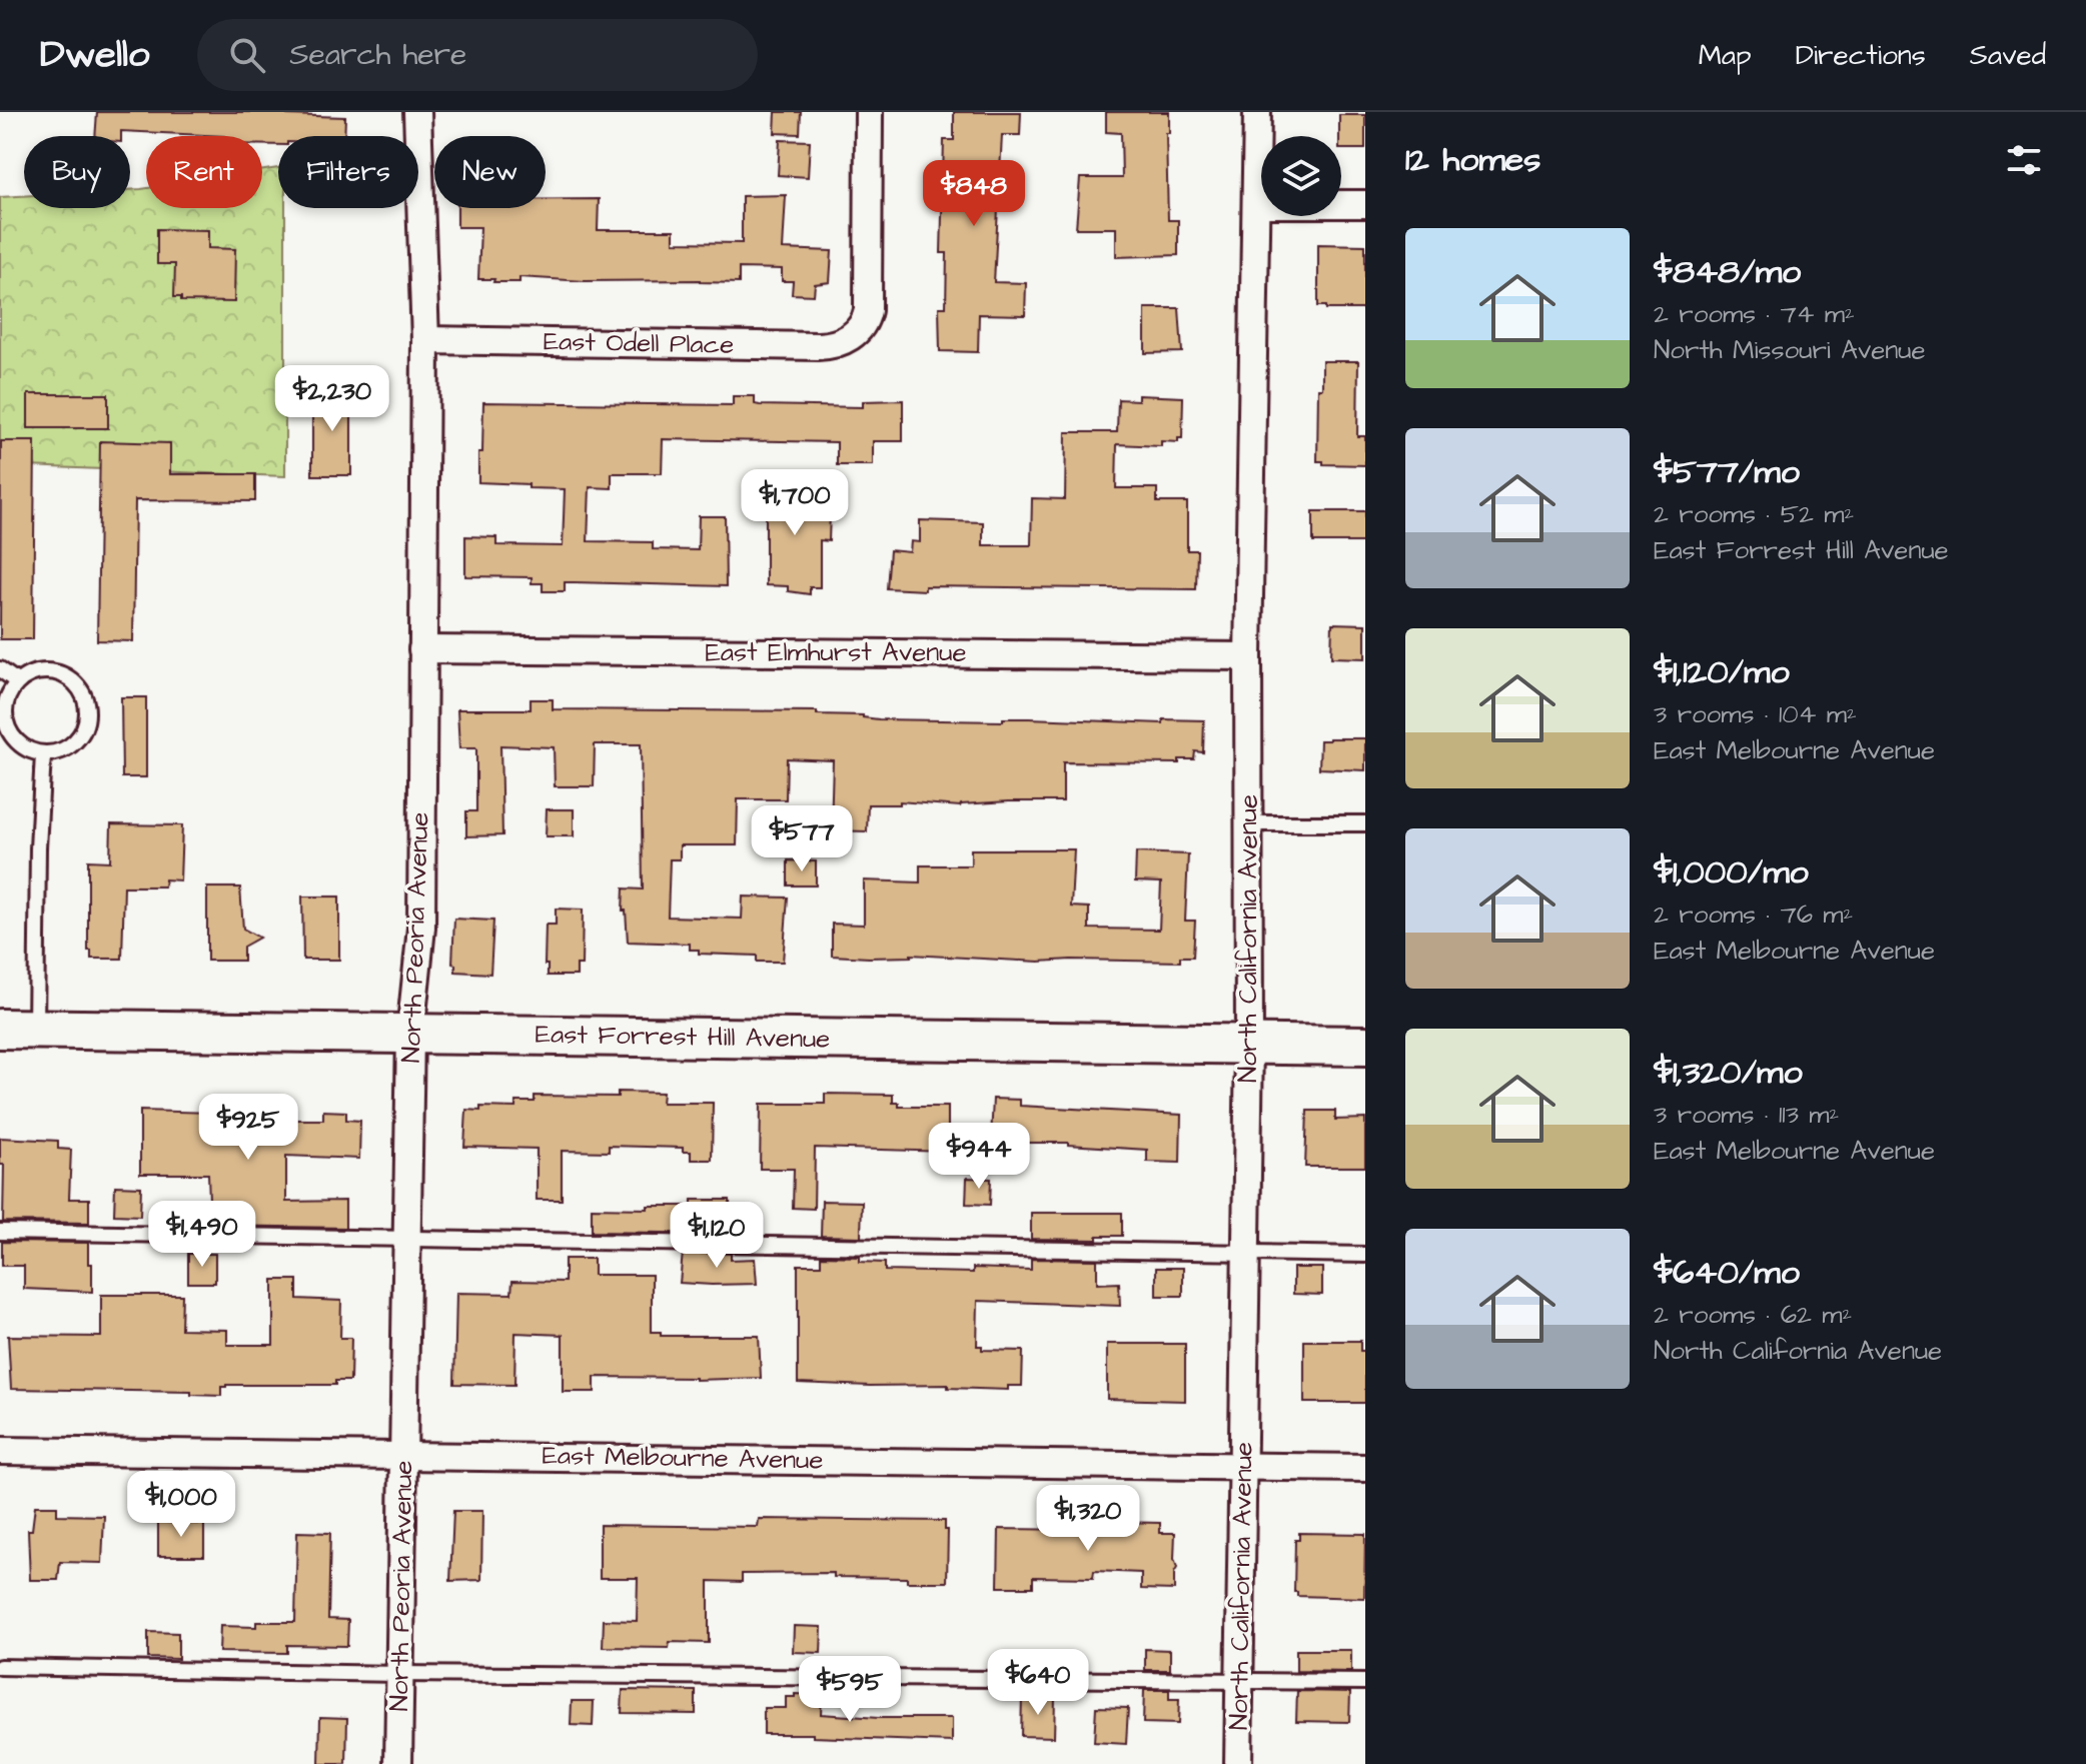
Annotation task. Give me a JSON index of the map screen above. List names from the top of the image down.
{
  "streets": {
    "main road": ["East Forrest Hill Avenue"],
    "street": [
      "East Odell Place",
      "East Elmhurst Avenue",
      "North Peoria Avenue",
      "North California Avenue",
      "East Melbourne Avenue"
    ]
  },
  "crossings": [
    ["East Odell Place", "North Peoria Avenue"],
    ["East Elmhurst Avenue", "North Peoria Avenue"],
    ["East Elmhurst Avenue", "North California Avenue"],
    ["North Peoria Avenue", "East Forrest Hill Avenue"],
    ["North Peoria Avenue", "East Melbourne Avenue"],
    ["North California Avenue", "East Forrest Hill Avenue"],
    ["North California Avenue", "East Melbourne Avenue"]
  ],
  "page": {
    "header": "Dwello",
    "search": "Search here",
    "nav": ["Map", "Directions", "Saved"],
    "heading": "12 homes",
    "chip": [
      "Buy",
      "Rent",
      "Filters",
      "New"
    ],
    "price": [
      "$848",
      "$2,230",
      "$1,700",
      "$577",
      "$925",
      "$944",
      "$1,490",
      "$1,120",
      "$1,000",
      "$1,320",
      "$640",
      "$595"
    ],
    "list": [
      {
        "name": "$848/mo",
        "note": "2 rooms · 74 m² · North Missouri Avenue"
      },
      {
        "name": "$577/mo",
        "note": "2 rooms · 52 m² · East Forrest Hill Avenue"
      },
      {
        "name": "$1,120/mo",
        "note": "3 rooms · 104 m² · East Melbourne Avenue"
      },
      {
        "name": "$1,000/mo",
        "note": "2 rooms · 76 m² · East Melbourne Avenue"
      },
      {
        "name": "$1,320/mo",
        "note": "3 rooms · 113 m² · East Melbourne Avenue"
      },
      {
        "name": "$640/mo",
        "note": "2 rooms · 62 m² · North California Avenue"
      }
    ]
  }
}
